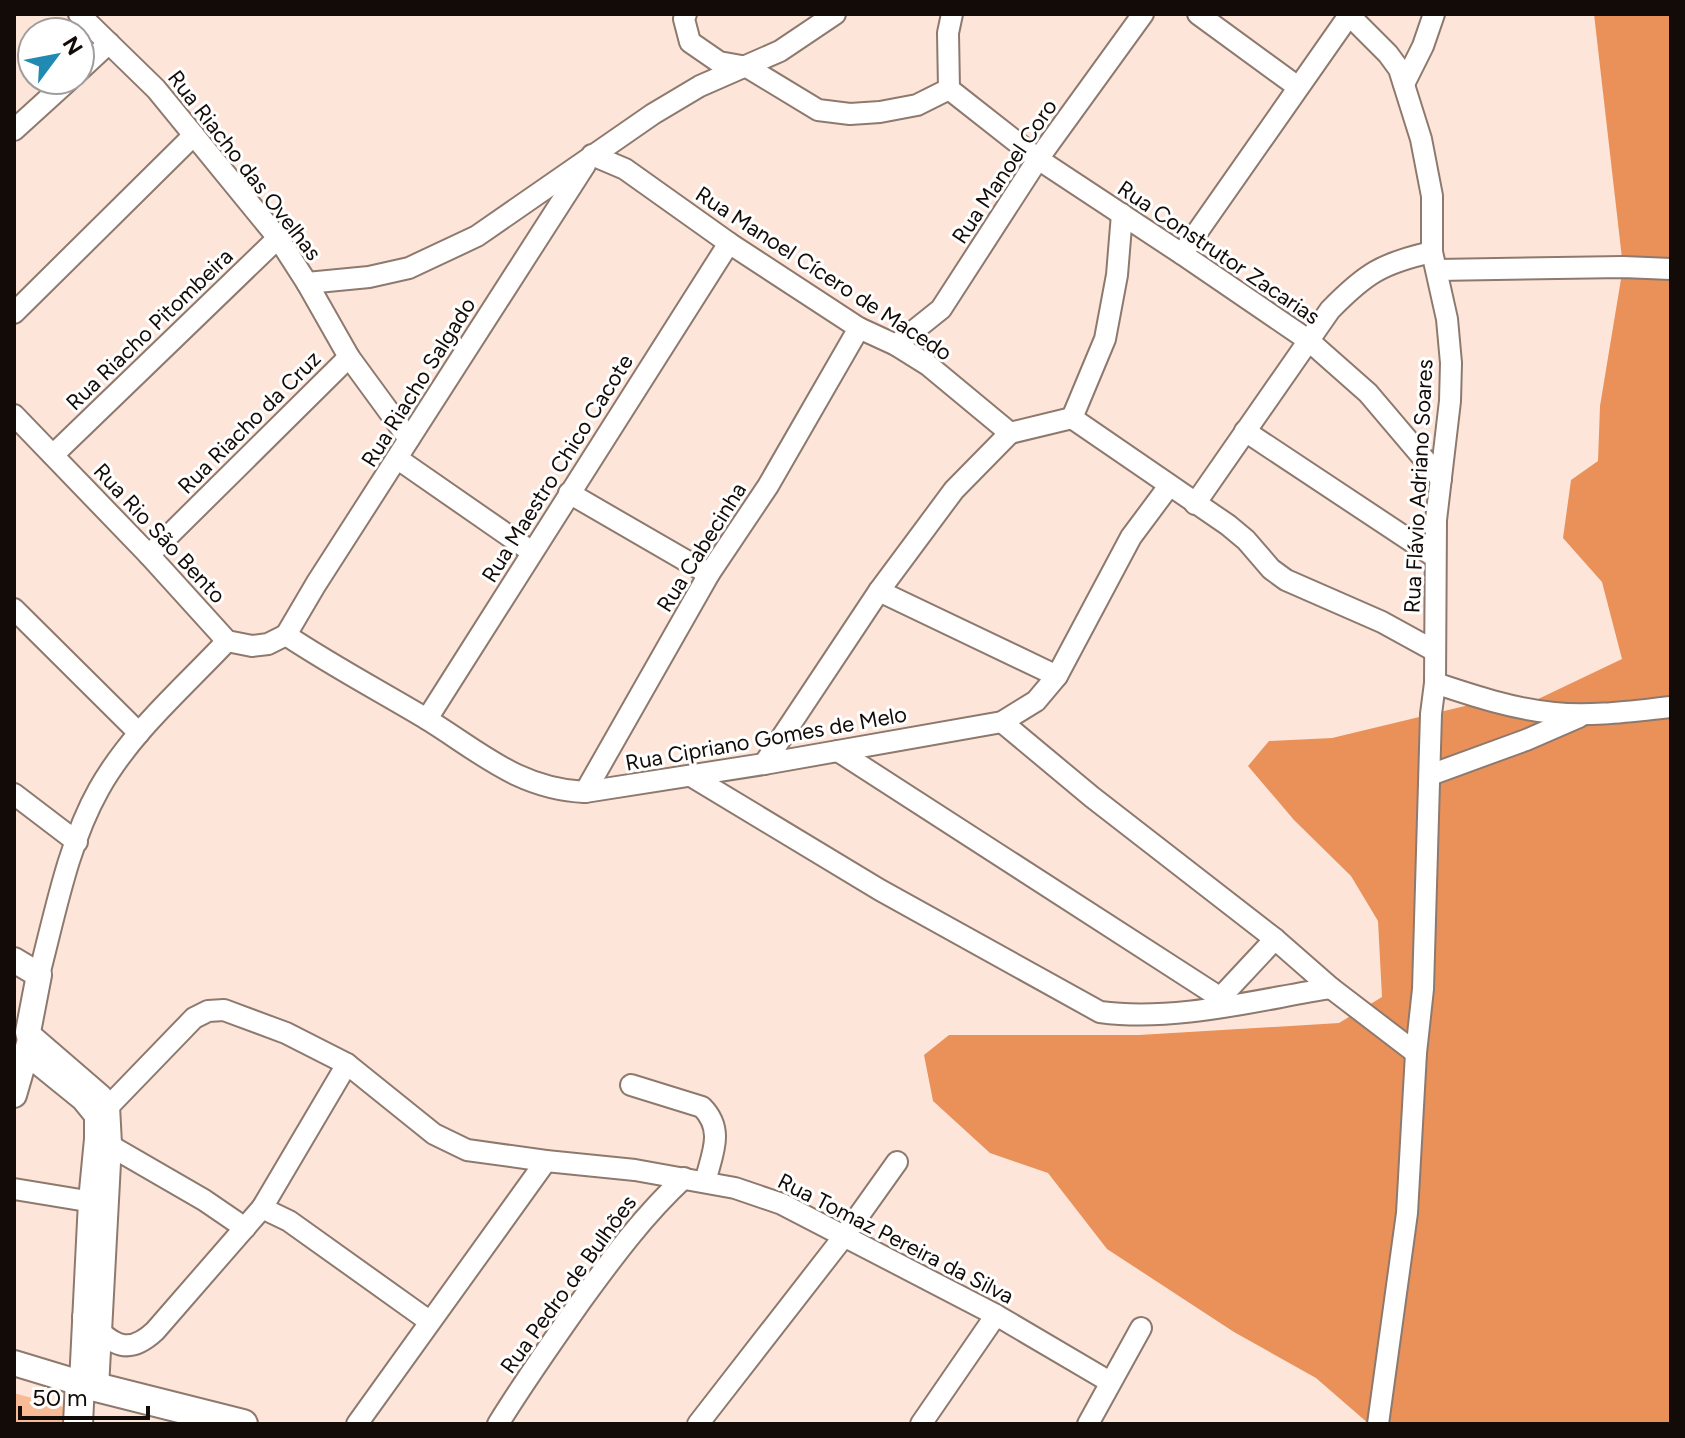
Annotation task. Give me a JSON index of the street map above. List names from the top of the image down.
{
  "streets": {
    "street": [
      "Rua Riacho das Ovelhas",
      "Rua Manoel Coro",
      "Rua Construtor Zacarias",
      "Rua Manoel Cícero de Macedo",
      "Rua Riacho Pitombeira",
      "Rua Riacho Salgado",
      "Rua Riacho da Cruz",
      "Rua Maestro Chico Cacote",
      "Rua Flávio Adriano Soares",
      "Rua Rio São Bento",
      "Rua Cabecinha",
      "Rua Cipriano Gomes de Melo",
      "Rua Tomaz Pereira da Silva",
      "Rua Pedro de Bulhões"
    ]
  },
  "crossings": [
    ["Rua Riacho das Ovelhas", "Rua Riacho Pitombeira"],
    ["Rua Riacho das Ovelhas", "Rua Riacho Salgado"],
    ["Rua Riacho das Ovelhas", "Rua Riacho da Cruz"],
    ["Rua Manoel Coro", "Rua Construtor Zacarias"],
    ["Rua Manoel Coro", "Rua Manoel Cícero de Macedo"],
    ["Rua Construtor Zacarias", "Rua Flávio Adriano Soares"],
    ["Rua Manoel Cícero de Macedo", "Rua Riacho Salgado"],
    ["Rua Manoel Cícero de Macedo", "Rua Maestro Chico Cacote"],
    ["Rua Manoel Cícero de Macedo", "Rua Cabecinha"],
    ["Rua Riacho Pitombeira", "Rua Rio São Bento"],
    ["Rua Riacho Salgado", "Rua Cipriano Gomes de Melo"],
    ["Rua Riacho da Cruz", "Rua Rio São Bento"],
    ["Rua Maestro Chico Cacote", "Rua Cipriano Gomes de Melo"],
    ["Rua Cabecinha", "Rua Cipriano Gomes de Melo"],
    ["Rua Tomaz Pereira da Silva", "Rua Pedro de Bulhões"]
  ],
  "scale_bar": "50 m",
  "north": "top right"
}
